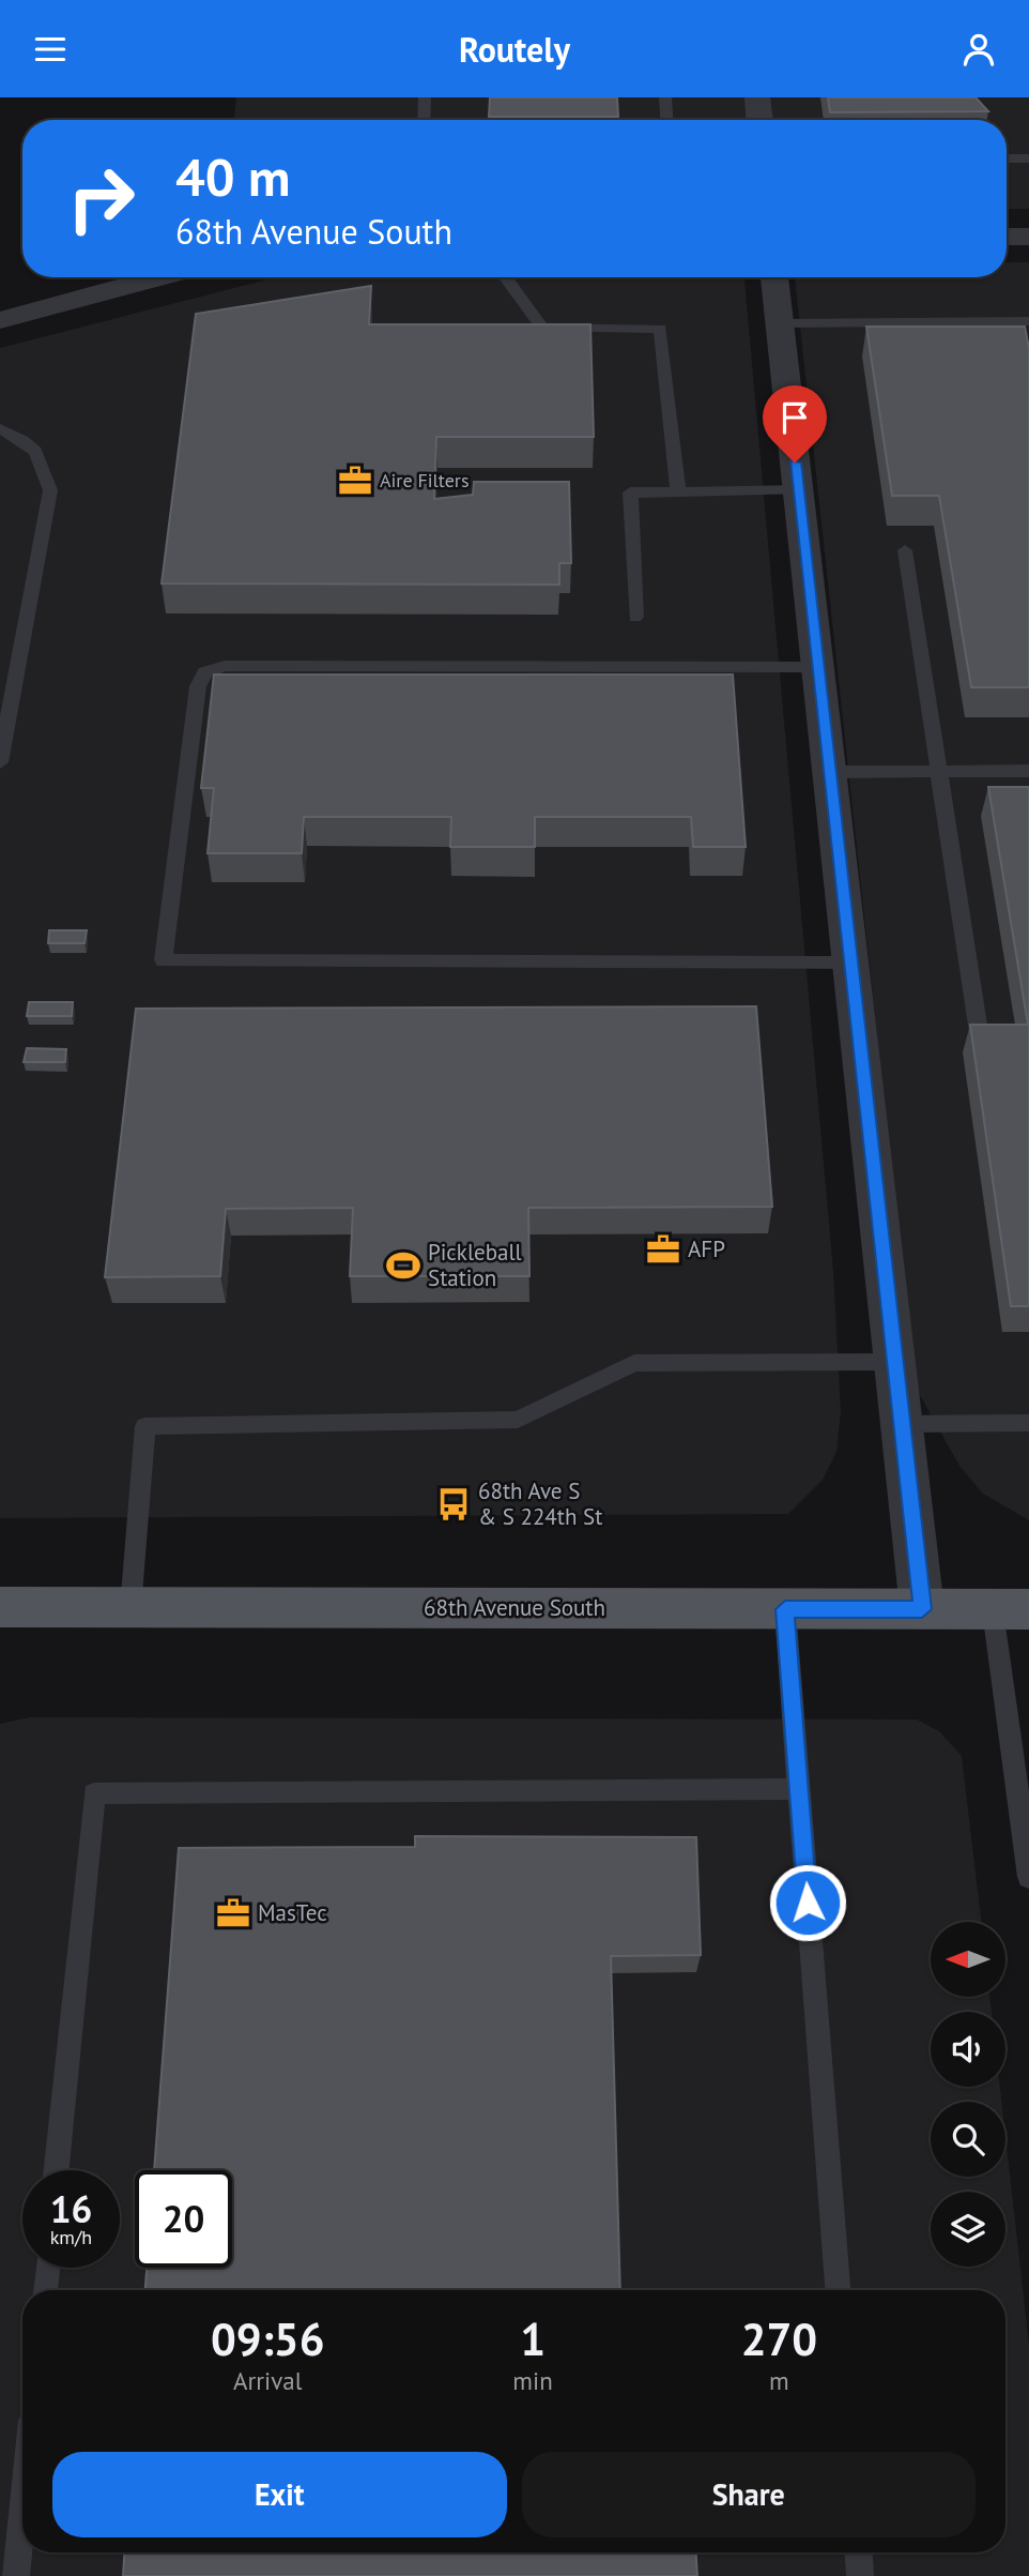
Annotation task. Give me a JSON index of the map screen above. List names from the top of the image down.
{
  "streets": {
    "main road": ["68th Avenue South"]
  },
  "places": {
    "office": ["Aire Filters", "AFP", "MasTec"],
    "sports": ["Pickleball Station"],
    "bus stop": ["68th Ave S & S 224th St"]
  },
  "north": "left",
  "page": {
    "header": "Routely",
    "turn": ["40 m", "68th Avenue South"],
    "speed": "16 km/h",
    "limit": "20",
    "eta": [
      "09:56",
      "Arrival",
      "1",
      "min",
      "270",
      "m"
    ],
    "buttons": ["Exit", "Share"]
  }
}
